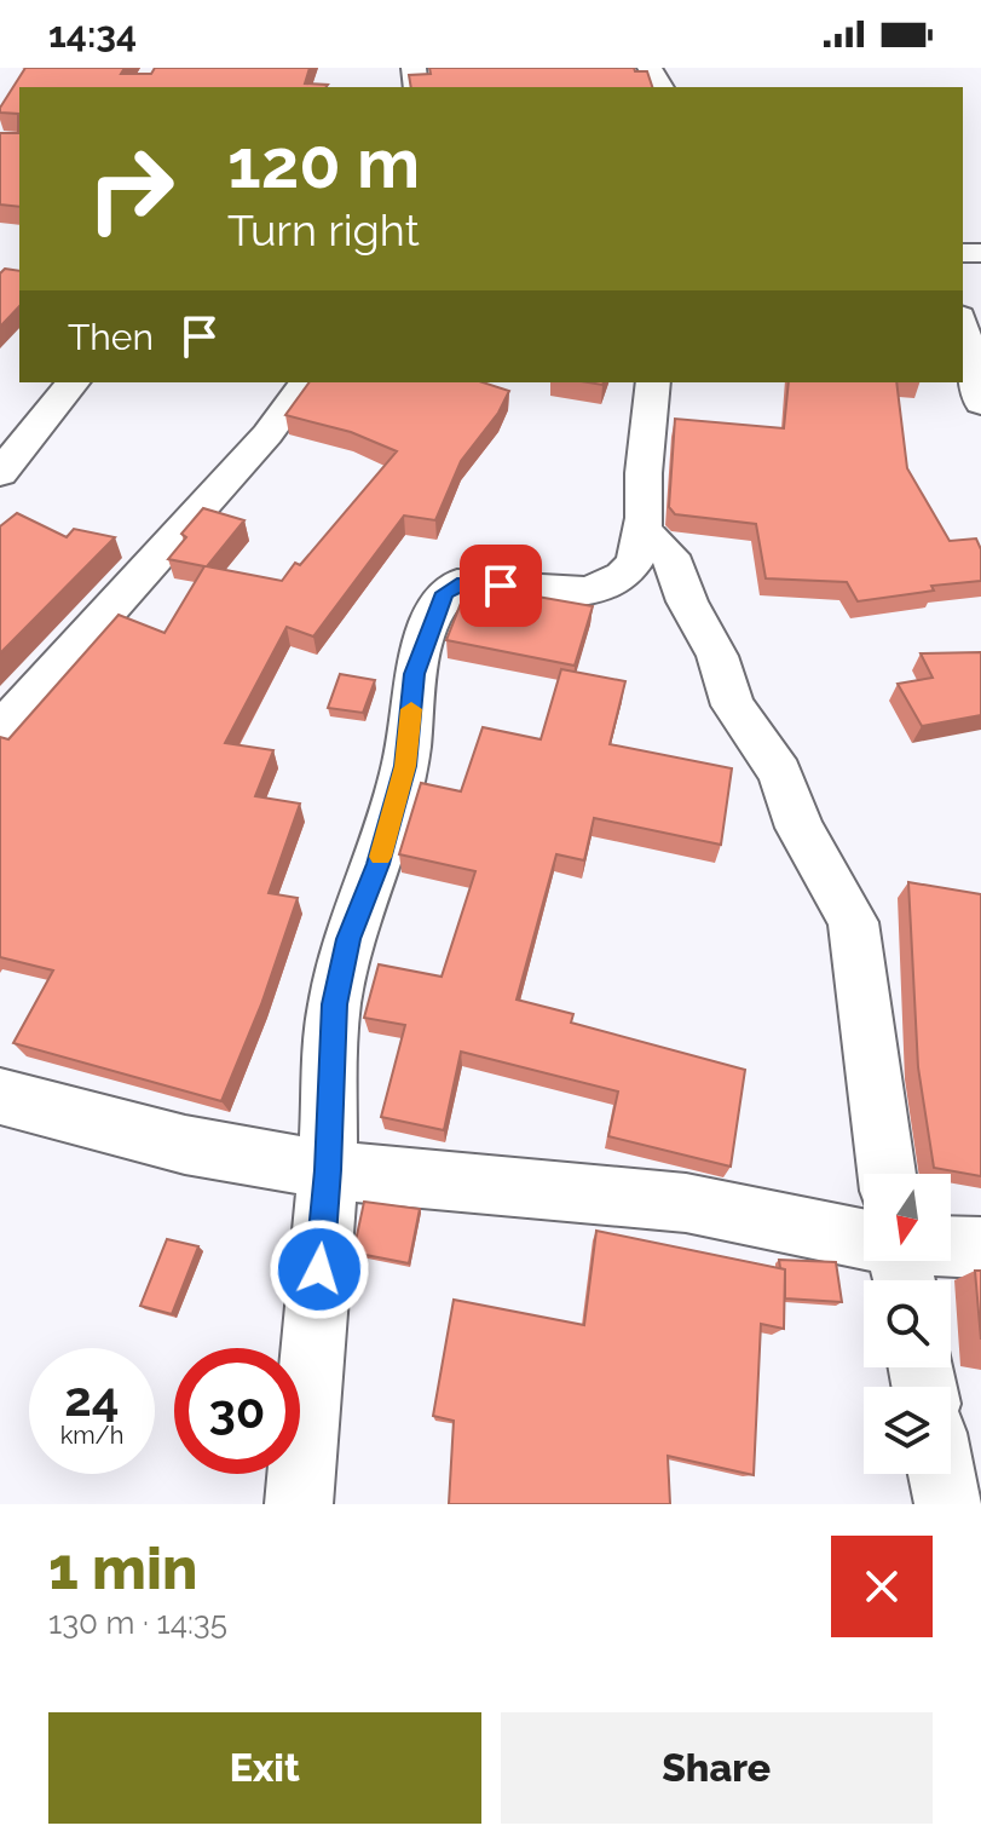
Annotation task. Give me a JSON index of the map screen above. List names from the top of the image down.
{
  "north": "bottom",
  "page": {
    "status": "14:34",
    "turn": ["120 m", "Turn right"],
    "then": "Then",
    "speed": "24 km/h",
    "limit": "30",
    "heading": ["1 min", "130 m · 14:35"],
    "buttons": ["Exit", "Share"]
  }
}
